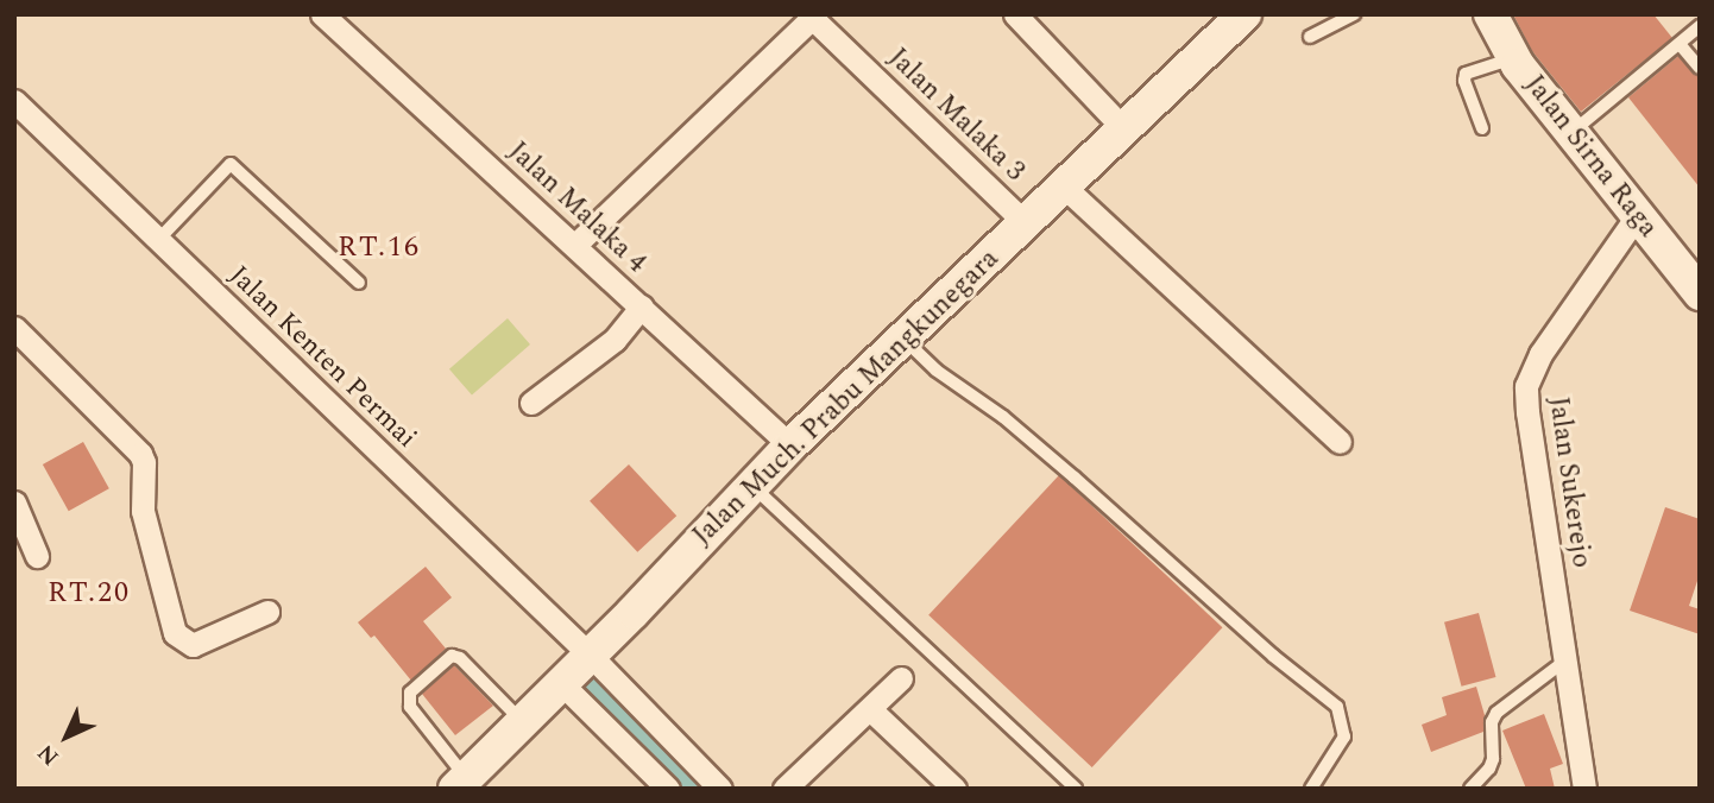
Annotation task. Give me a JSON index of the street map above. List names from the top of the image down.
{
  "streets": {
    "main road": ["Jalan Sirna Raga", "Jalan Much. Prabu Mangkunegara"],
    "street": [
      "Jalan Malaka 3",
      "Jalan Malaka 4",
      "Jalan Kenten Permai",
      "Jalan Sukerejo"
    ]
  },
  "crossings": [
    ["Jalan Malaka 3", "Jalan Much. Prabu Mangkunegara"],
    ["Jalan Sirna Raga", "Jalan Sukerejo"],
    ["Jalan Malaka 4", "Jalan Much. Prabu Mangkunegara"],
    ["Jalan Kenten Permai", "Jalan Much. Prabu Mangkunegara"]
  ],
  "districts": ["RT.16", "RT.20"],
  "north": "bottom left"
}
